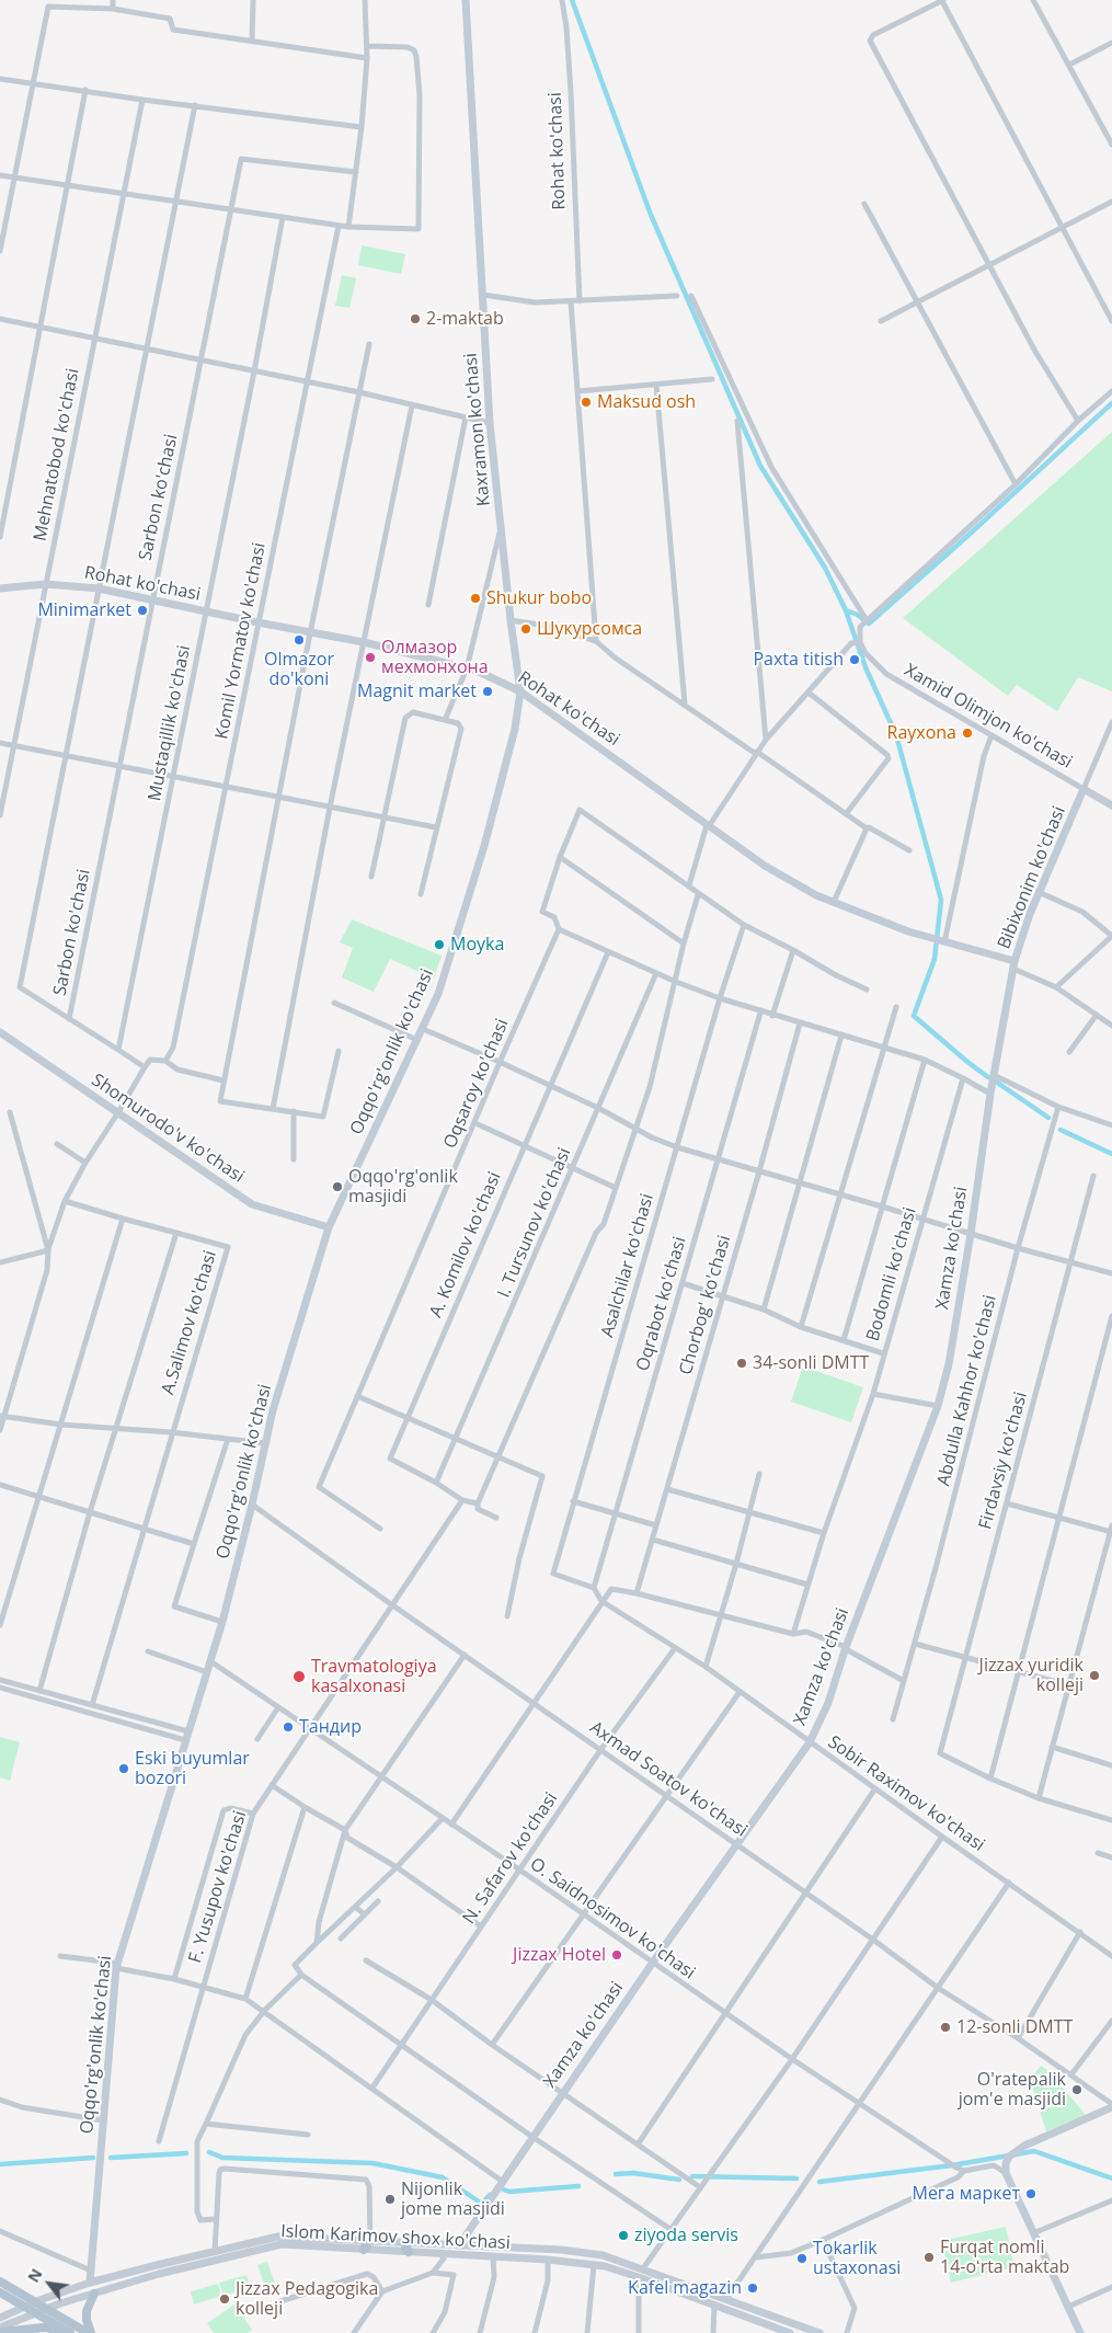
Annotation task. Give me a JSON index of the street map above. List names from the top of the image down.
{
  "streets": {
    "street": [
      "Rohat ko'chasi",
      "Kaxramon ko'chasi",
      "Mehnatobod ko'chasi",
      "Sarbon ko'chasi",
      "Komil Yormatov ko'chasi",
      "Xamid Olimjon ko'chasi",
      "Mustaqillik ko'chasi",
      "Bibixonim ko'chasi",
      "Oqqo'rg'onlik ko'chasi",
      "Oqsaroy ko'chasi",
      "Shomurodo'v ko'chasi",
      "I. Tursunov ko'chasi",
      "A. Komilov ko'chasi",
      "Xamza ko'chasi",
      "Asalchilar ko'chasi",
      "Bodomli ko'chasi",
      "Oqrabot ko'chasi",
      "Chorbog' ko'chasi",
      "A.Salimov ko'chasi",
      "Abdulla Kahhor ko'chasi",
      "Firdavsiy ko'chasi",
      "Axmad Soatov ko'chasi",
      "Sobir Raximov ko'chasi",
      "N. Safarov ko'chasi",
      "F. Yusupov ko'chasi",
      "O. Saidnosimov ko'chasi",
      "Islom Karimov shox ko'chasi"
    ]
  },
  "crossings": [
    ["Rohat ko'chasi", "Kaxramon ko'chasi"],
    ["Rohat ko'chasi", "Mehnatobod ko'chasi"],
    ["Rohat ko'chasi", "Sarbon ko'chasi"],
    ["Rohat ko'chasi", "Komil Yormatov ko'chasi"],
    ["Rohat ko'chasi", "Mustaqillik ko'chasi"],
    ["Rohat ko'chasi", "Bibixonim ko'chasi"],
    ["Rohat ko'chasi", "Oqqo'rg'onlik ko'chasi"],
    ["Kaxramon ko'chasi", "Oqqo'rg'onlik ko'chasi"],
    ["Sarbon ko'chasi", "Mustaqillik ko'chasi"],
    ["Xamid Olimjon ko'chasi", "Bibixonim ko'chasi"],
    ["Bibixonim ko'chasi", "Xamza ko'chasi"],
    ["Oqqo'rg'onlik ko'chasi", "Shomurodo'v ko'chasi"],
    ["Oqqo'rg'onlik ko'chasi", "Axmad Soatov ko'chasi"],
    ["Oqqo'rg'onlik ko'chasi", "O. Saidnosimov ko'chasi"],
    ["Oqqo'rg'onlik ko'chasi", "Islom Karimov shox ko'chasi"],
    ["I. Tursunov ko'chasi", "A. Komilov ko'chasi"],
    ["A. Komilov ko'chasi", "F. Yusupov ko'chasi"],
    ["Xamza ko'chasi", "Axmad Soatov ko'chasi"],
    ["Xamza ko'chasi", "Sobir Raximov ko'chasi"],
    ["Xamza ko'chasi", "O. Saidnosimov ko'chasi"],
    ["Xamza ko'chasi", "Islom Karimov shox ko'chasi"],
    ["Asalchilar ko'chasi", "Oqrabot ko'chasi"],
    ["Axmad Soatov ko'chasi", "N. Safarov ko'chasi"],
    ["Axmad Soatov ko'chasi", "F. Yusupov ko'chasi"],
    ["Sobir Raximov ko'chasi", "N. Safarov ko'chasi"],
    ["N. Safarov ko'chasi", "O. Saidnosimov ko'chasi"],
    ["F. Yusupov ko'chasi", "O. Saidnosimov ko'chasi"]
  ],
  "places": [
    "2-maktab",
    "Maksud osh",
    "Shukur bobo",
    "Minimarket",
    "Шукурсомса",
    "Olmazor do'koni",
    "Олмазор мехмонхона",
    "Paxta titish",
    "Magnit market",
    "Rayxona",
    "Moyka",
    "Oqqo'rg'onlik masjidi",
    "34-sonli DMTT",
    "Jizzax yuridik kolleji",
    "Travmatologiya kasalxonasi",
    "Тандир",
    "Eski buyumlar bozori",
    "Jizzax Hotel",
    "12-sonli DMTT",
    "O'ratepalik jom'e masjidi",
    "Мега маркет",
    "Nijonlik jome masjidi",
    "ziyoda servis",
    "Furqat nomli 14-oʻrta maktab",
    "Tokarlik ustaxonasi",
    "Kafel magazin",
    "Jizzax Pedagogika kolleji"
  ],
  "north": "top left"
}
